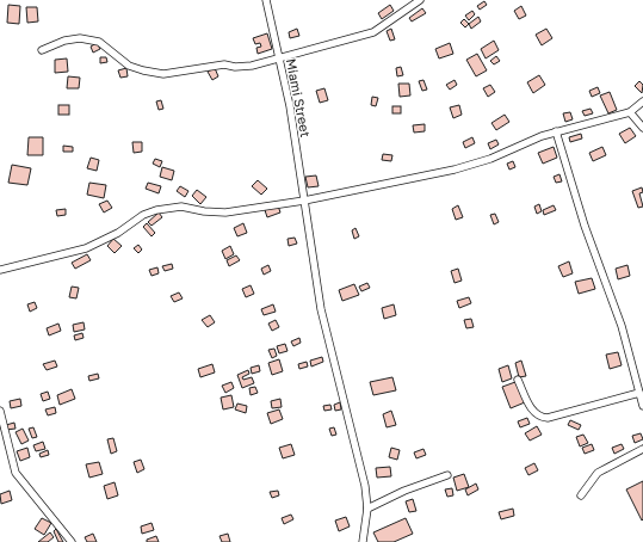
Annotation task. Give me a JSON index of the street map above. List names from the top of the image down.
{
  "streets": {
    "street": ["Miami Street"]
  }
}
